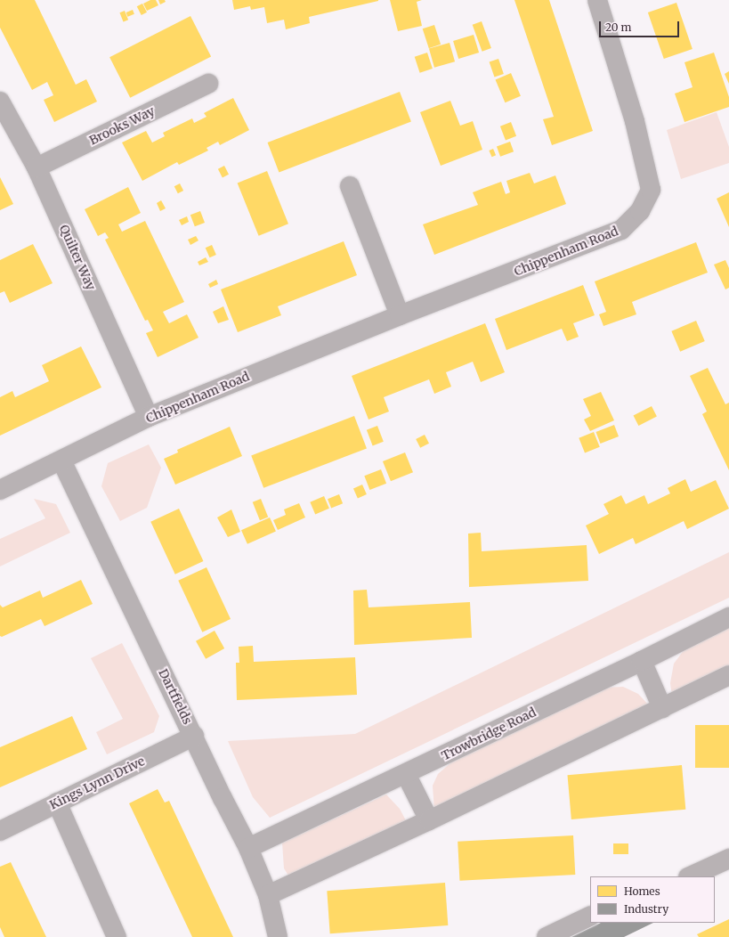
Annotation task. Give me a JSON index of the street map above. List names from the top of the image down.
{
  "streets": {
    "street": [
      "Brooks Way",
      "Chippenham Road",
      "Quilter Way",
      "Dartfields",
      "Trowbridge Road",
      "Kings Lynn Drive"
    ]
  },
  "crossings": [
    ["Brooks Way", "Quilter Way"],
    ["Chippenham Road", "Quilter Way"],
    ["Chippenham Road", "Dartfields"],
    ["Dartfields", "Trowbridge Road"],
    ["Dartfields", "Kings Lynn Drive"]
  ],
  "legend": ["Homes", "Industry"],
  "scale_bar": "20 m"
}
